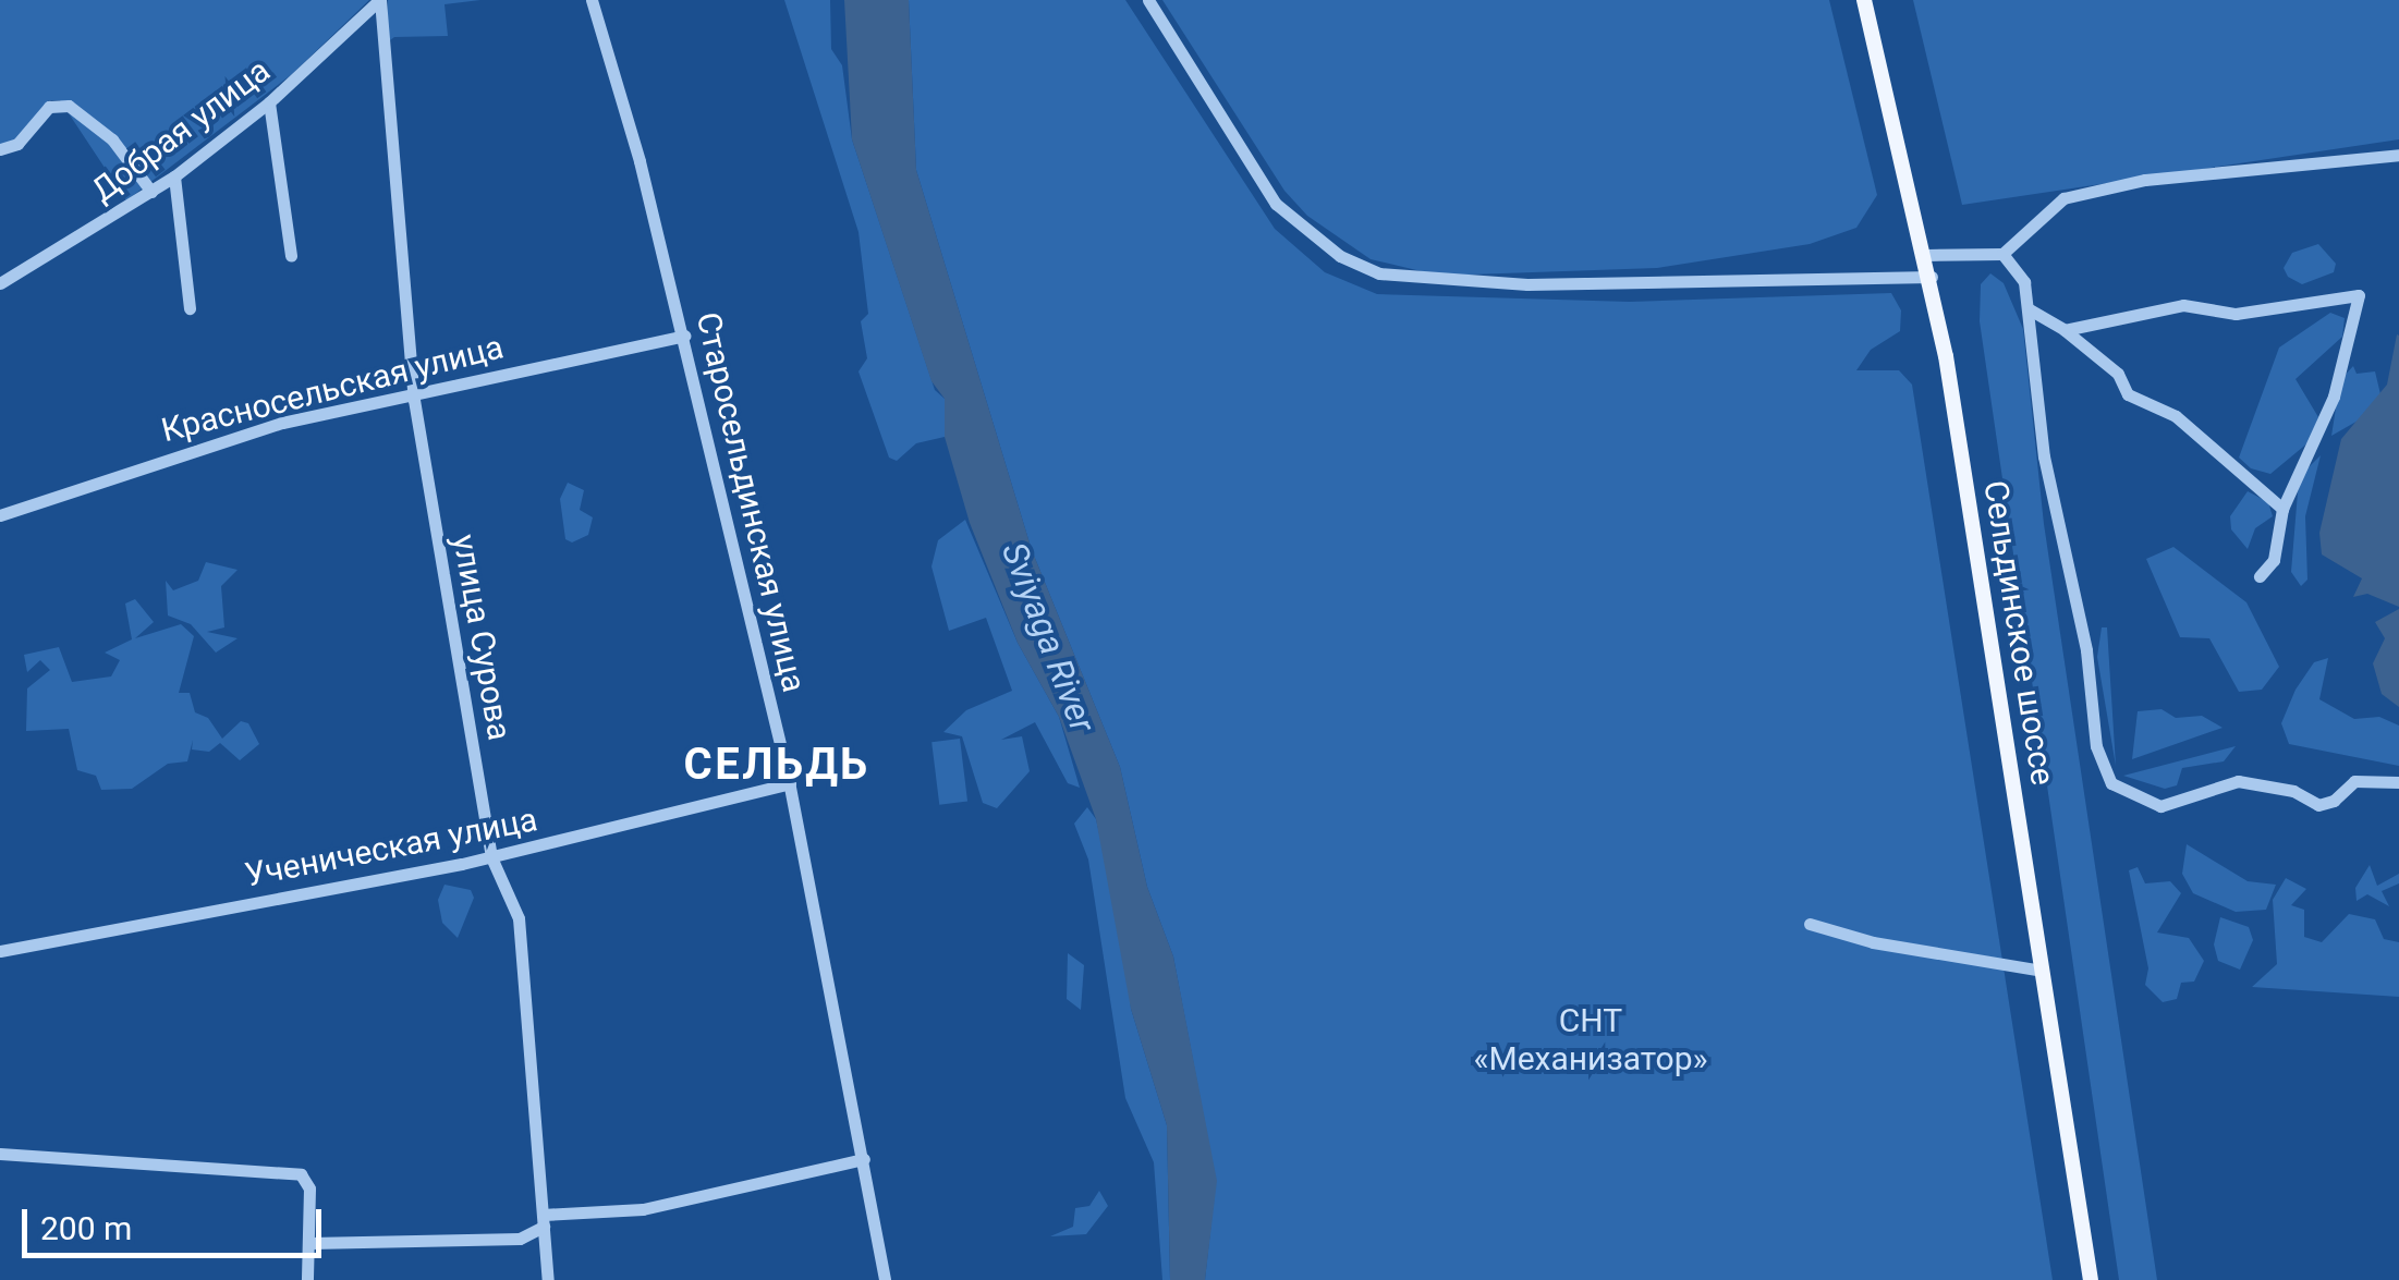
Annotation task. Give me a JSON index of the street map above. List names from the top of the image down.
{
  "streets": {
    "main road": ["Сельдинское шоссе"],
    "street": [
      "Добрая улица",
      "Красносельская улица",
      "Старосельдинская улица",
      "улица Сурова",
      "Ученическая улица"
    ]
  },
  "crossings": [
    ["Добрая улица", "улица Сурова"],
    ["Красносельская улица", "Старосельдинская улица"],
    ["Красносельская улица", "улица Сурова"],
    ["Старосельдинская улица", "Ученическая улица"],
    ["улица Сурова", "Ученическая улица"]
  ],
  "districts": ["СЕЛЬДЬ"],
  "water": ["Sviyaga River"],
  "parks": ["СНТ «Механизатор»"],
  "scale_bar": "200 m"
}
